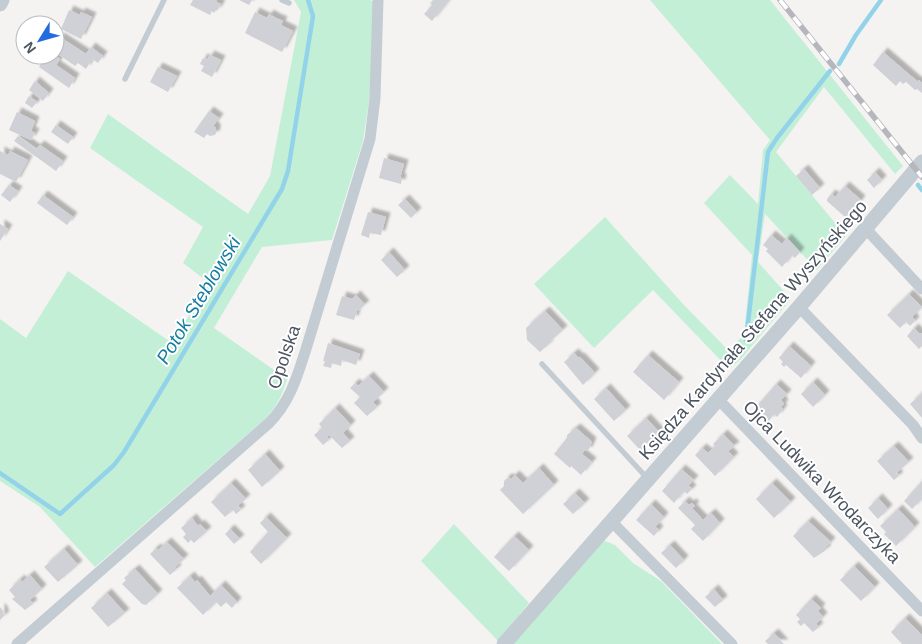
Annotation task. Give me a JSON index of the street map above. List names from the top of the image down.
{
  "streets": {
    "street": ["Księdza Kardynała Stefana Wyszyńskiego", "Opolska", "Ojca Ludwika Wrodarczyka"]
  },
  "crossings": [
    ["Księdza Kardynała Stefana Wyszyńskiego", "Ojca Ludwika Wrodarczyka"]
  ],
  "water": ["Potok Steblowski"],
  "north": "bottom left"
}
